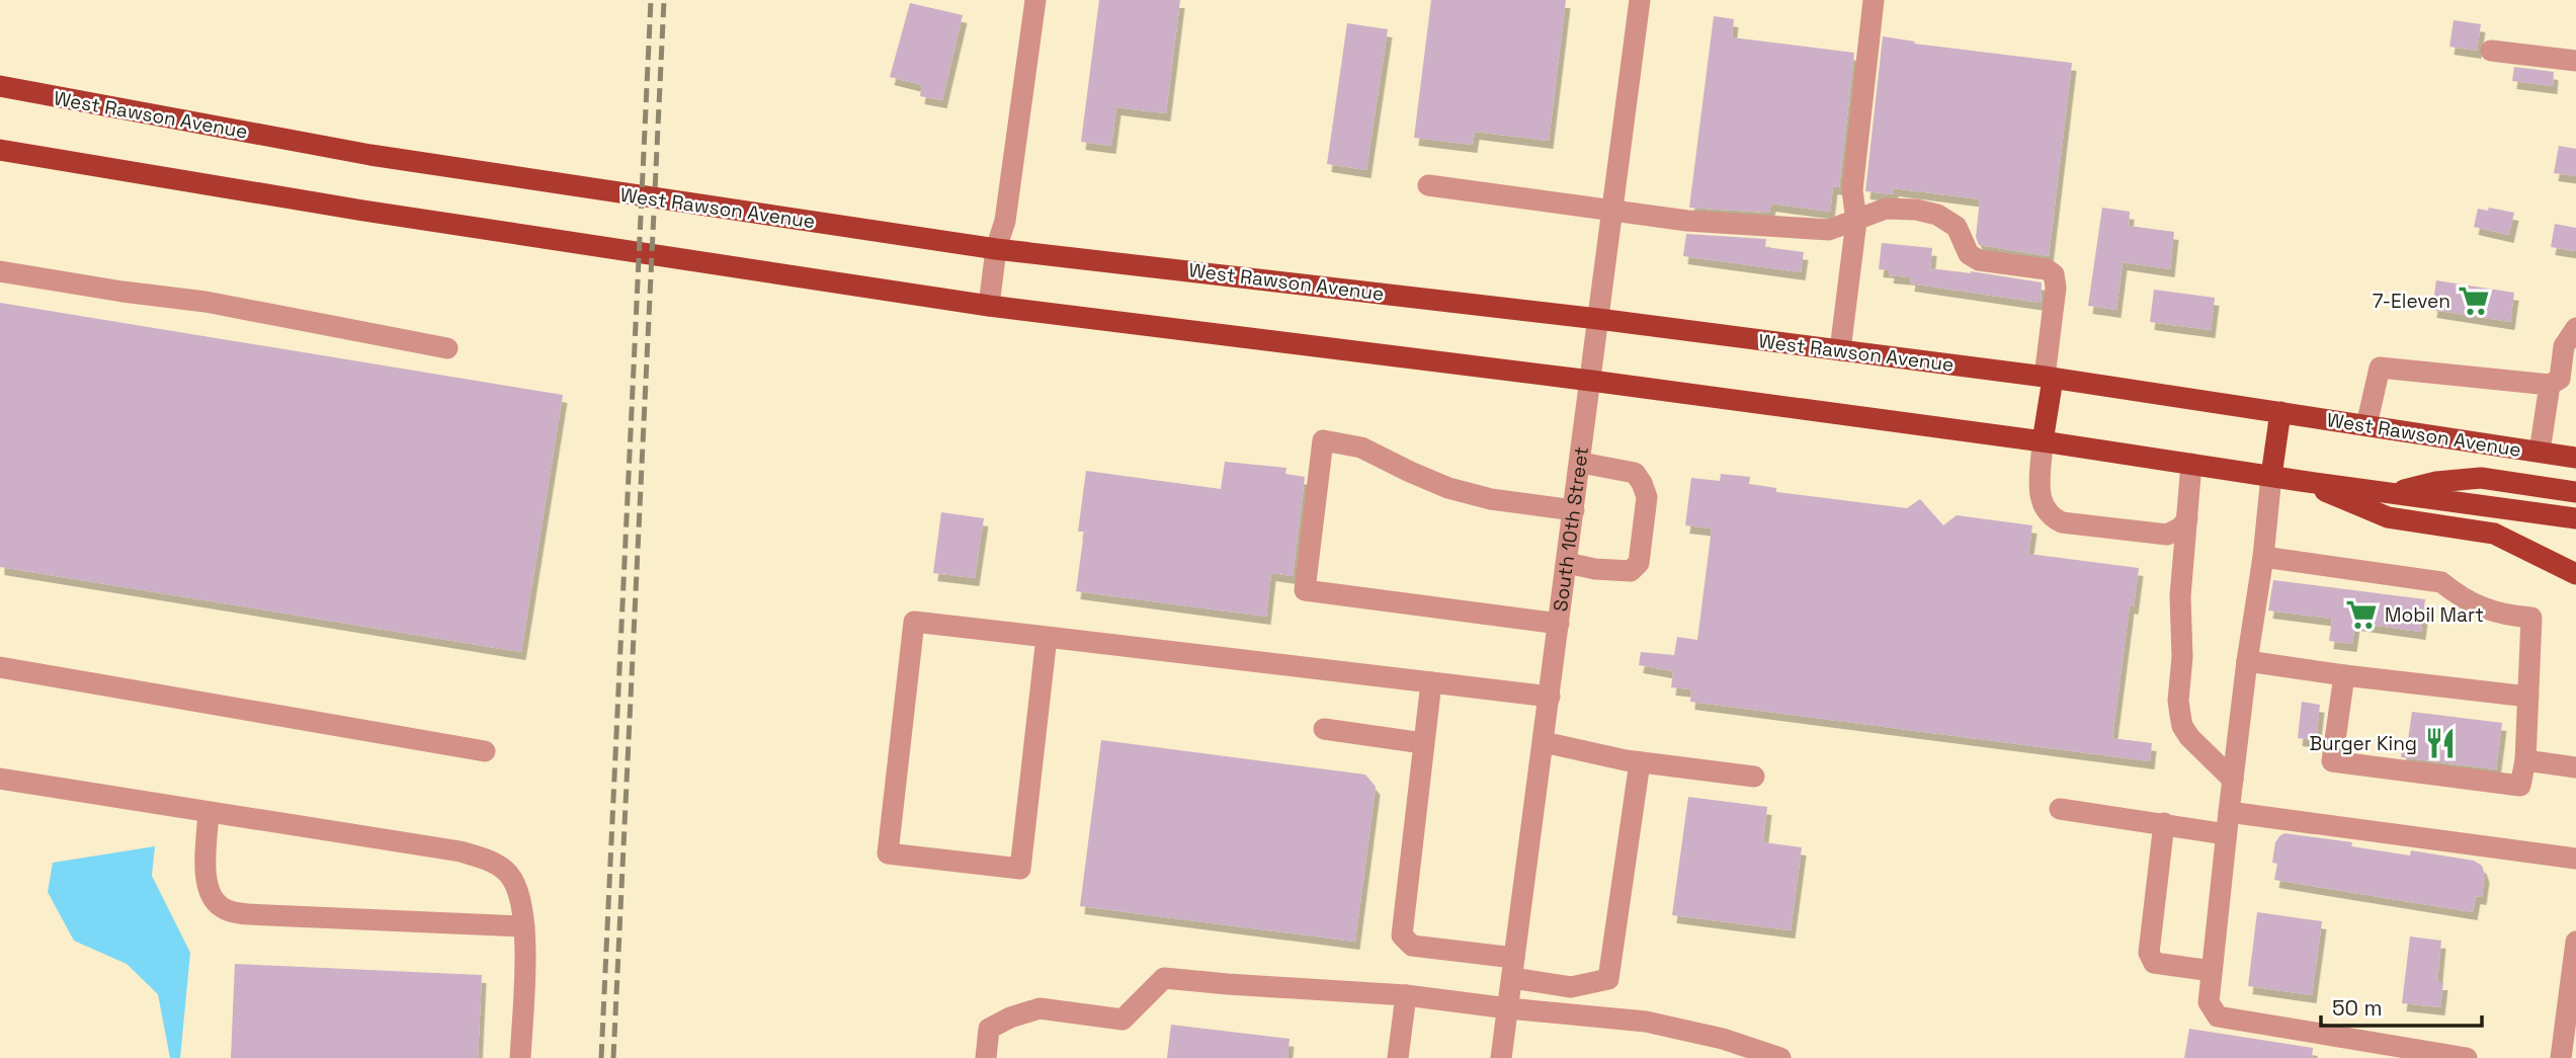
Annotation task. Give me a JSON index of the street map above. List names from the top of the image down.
{
  "streets": {
    "main road": ["West Rawson Avenue"],
    "street": ["South 10th Street"]
  },
  "crossings": [
    ["West Rawson Avenue", "South 10th Street"]
  ],
  "places": {
    "supermarket": ["7-Eleven", "Mobil Mart"],
    "restaurant": ["Burger King"]
  },
  "scale_bar": "50 m"
}
